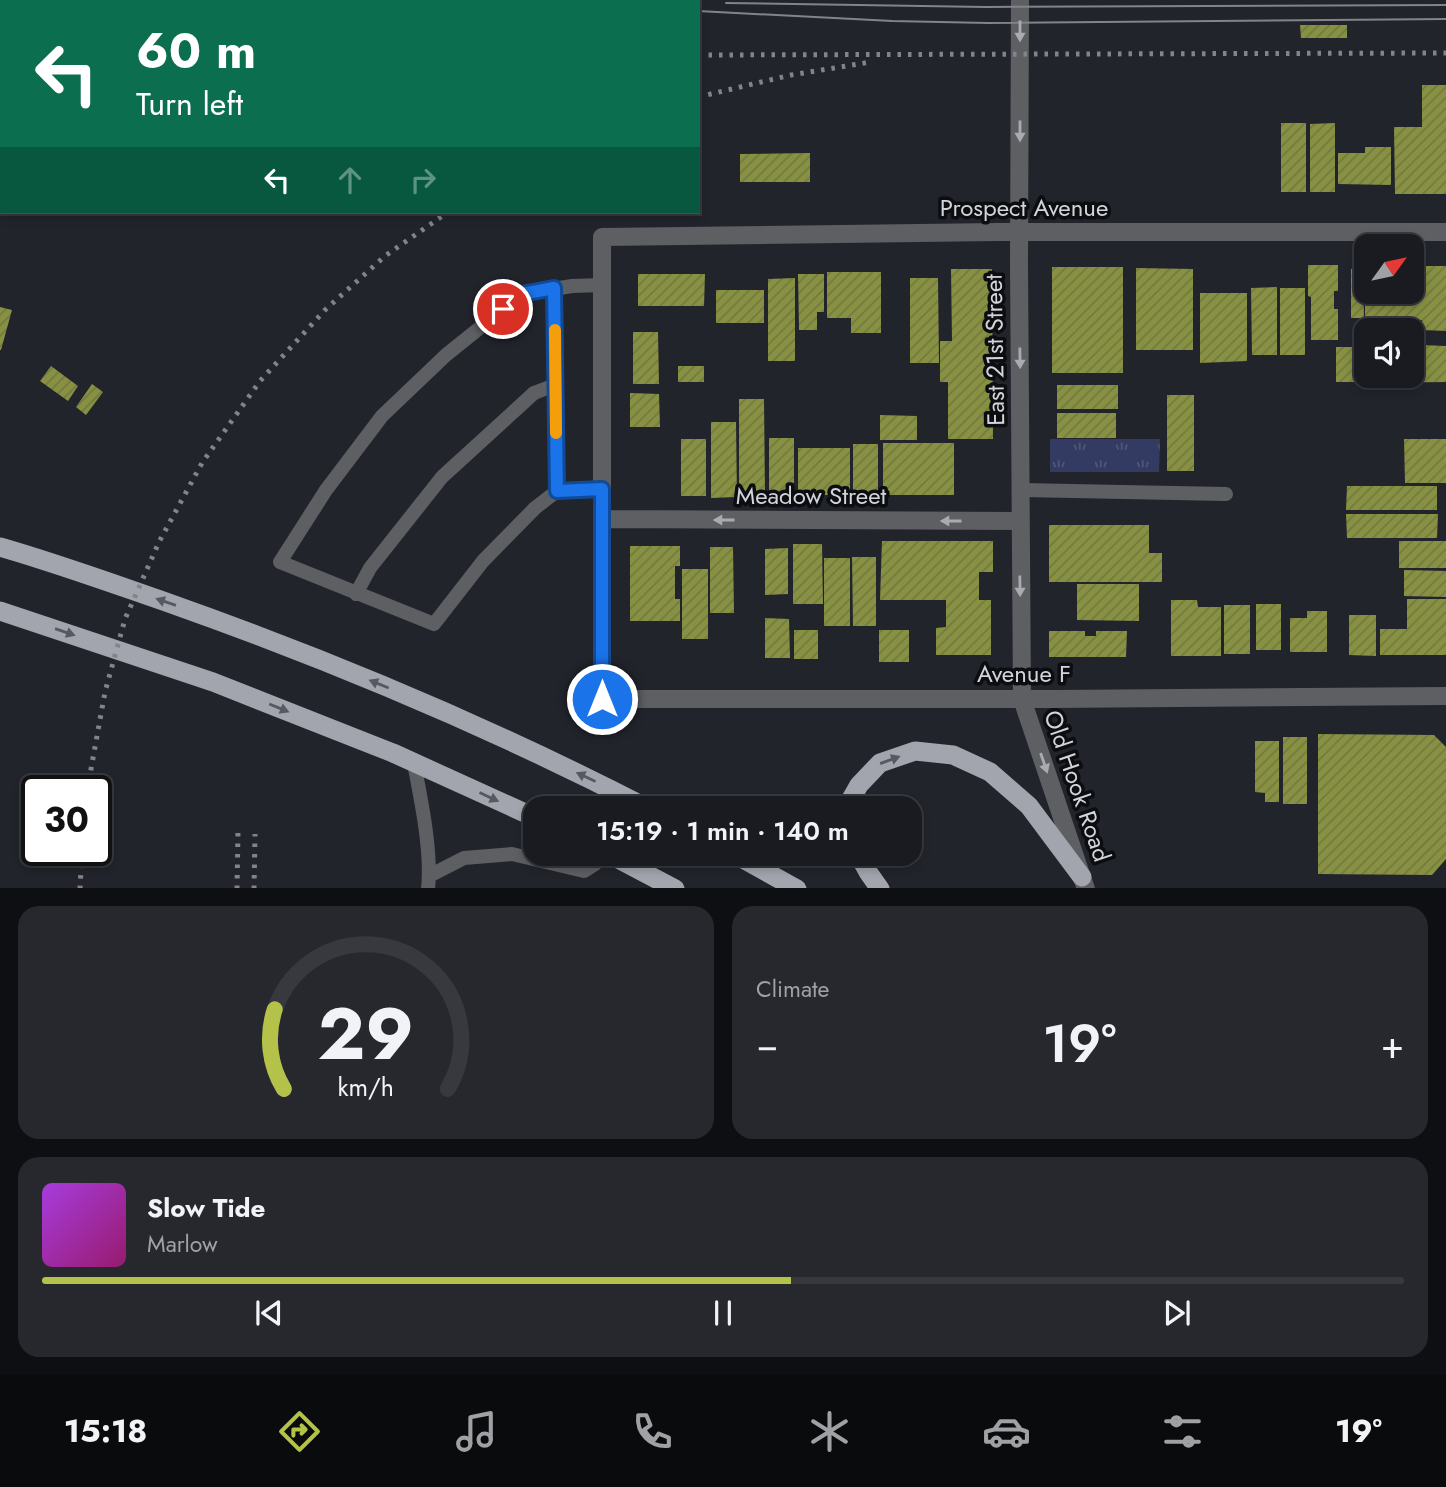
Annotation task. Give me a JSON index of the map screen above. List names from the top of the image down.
{
  "streets": {
    "street": [
      "Prospect Avenue",
      "East 21st Street",
      "Meadow Street",
      "Avenue F",
      "Old Hook Road"
    ]
  },
  "crossings": [
    ["Prospect Avenue", "East 21st Street"],
    ["East 21st Street", "Meadow Street"],
    ["East 21st Street", "Avenue F"],
    ["East 21st Street", "Old Hook Road"],
    ["Meadow Street", "Avenue F"],
    ["Avenue F", "Old Hook Road"]
  ],
  "one_way": ["East 21st Street", "Meadow Street", "Old Hook Road"],
  "north": "top right",
  "page": {
    "turn": ["60 m", "Turn left"],
    "limit": "30",
    "trip": "15:19 · 1 min · 140 m",
    "tile": "Climate",
    "heat": ["−", "19°", "+"],
    "song": ["Slow Tide", "Marlow"],
    "tabs": ["15:18", "19°"],
    "gauge": ["29", "km/h"]
  }
}
